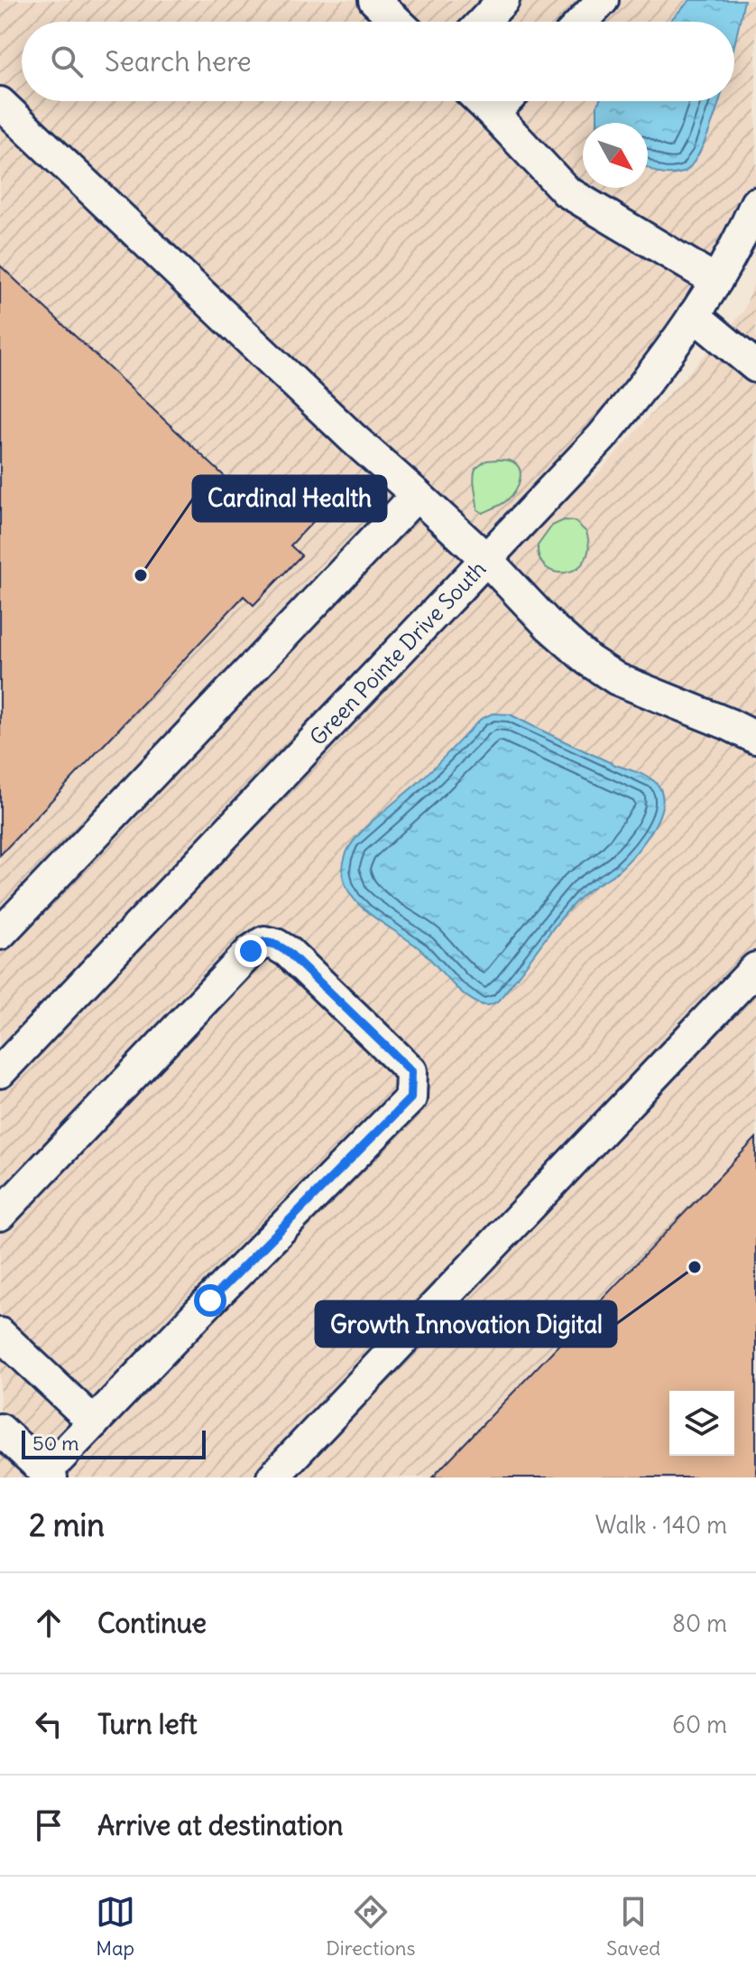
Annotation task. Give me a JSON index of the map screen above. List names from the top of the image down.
{
  "streets": {
    "street": ["Green Pointe Drive South"]
  },
  "places": ["Cardinal Health", "Growth Innovation Digital"],
  "scale_bar": "50 m",
  "north": "bottom right",
  "page": {
    "search": "Search here",
    "scale": "50 m",
    "heading": ["2 min", "Walk · 140 m"],
    "list": [
      ["Continue", "80 m"],
      ["Turn left", "60 m"],
      "Arrive at destination"
    ],
    "nav": ["Map", "Directions", "Saved"]
  }
}
